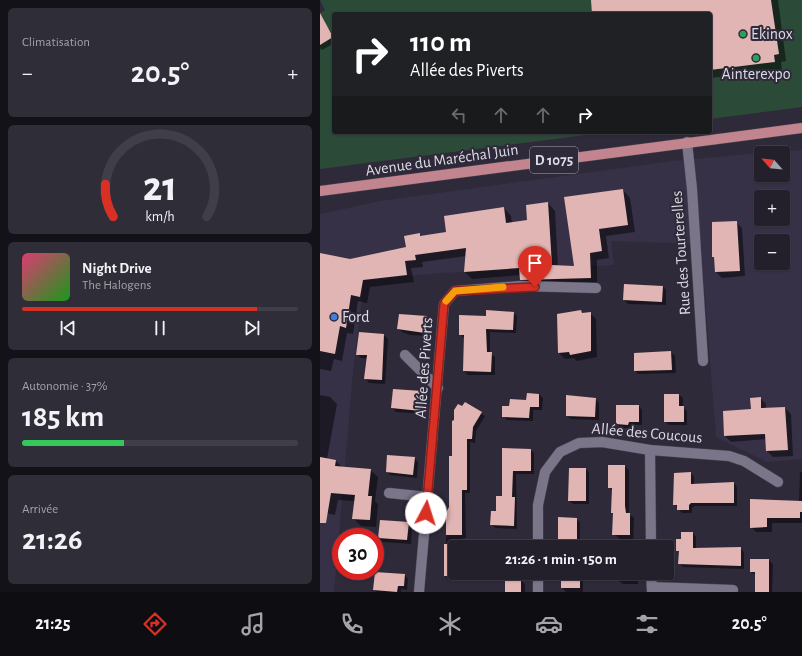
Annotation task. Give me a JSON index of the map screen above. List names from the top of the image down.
{
  "streets": {
    "main road": ["Avenue du Maréchal Juin", "D 1075"],
    "street": ["Rue des Tourterelles", "Allée des Piverts", "Allée des Coucous"]
  },
  "crossings": [
    ["Avenue du Maréchal Juin", "D 1075"],
    ["Avenue du Maréchal Juin", "Rue des Tourterelles"],
    ["D 1075", "Rue des Tourterelles"]
  ],
  "places": ["Ekinox", "Ainterexpo", "Ford"],
  "north": "top left",
  "page": {
    "tile": [
      "Climatisation",
      ["Autonomie · 37%", "185 km"],
      ["Arrivée", "21:26"]
    ],
    "turn": ["110 m", "Allée des Piverts"],
    "heat": ["−", "20.5°", "+"],
    "map_buttons": ["+", "−"],
    "song": ["Night Drive", "The Halogens"],
    "limit": "30",
    "trip": "21:26 · 1 min · 150 m",
    "tabs": ["21:25", "20.5°"],
    "gauge": ["21", "km/h"]
  }
}
